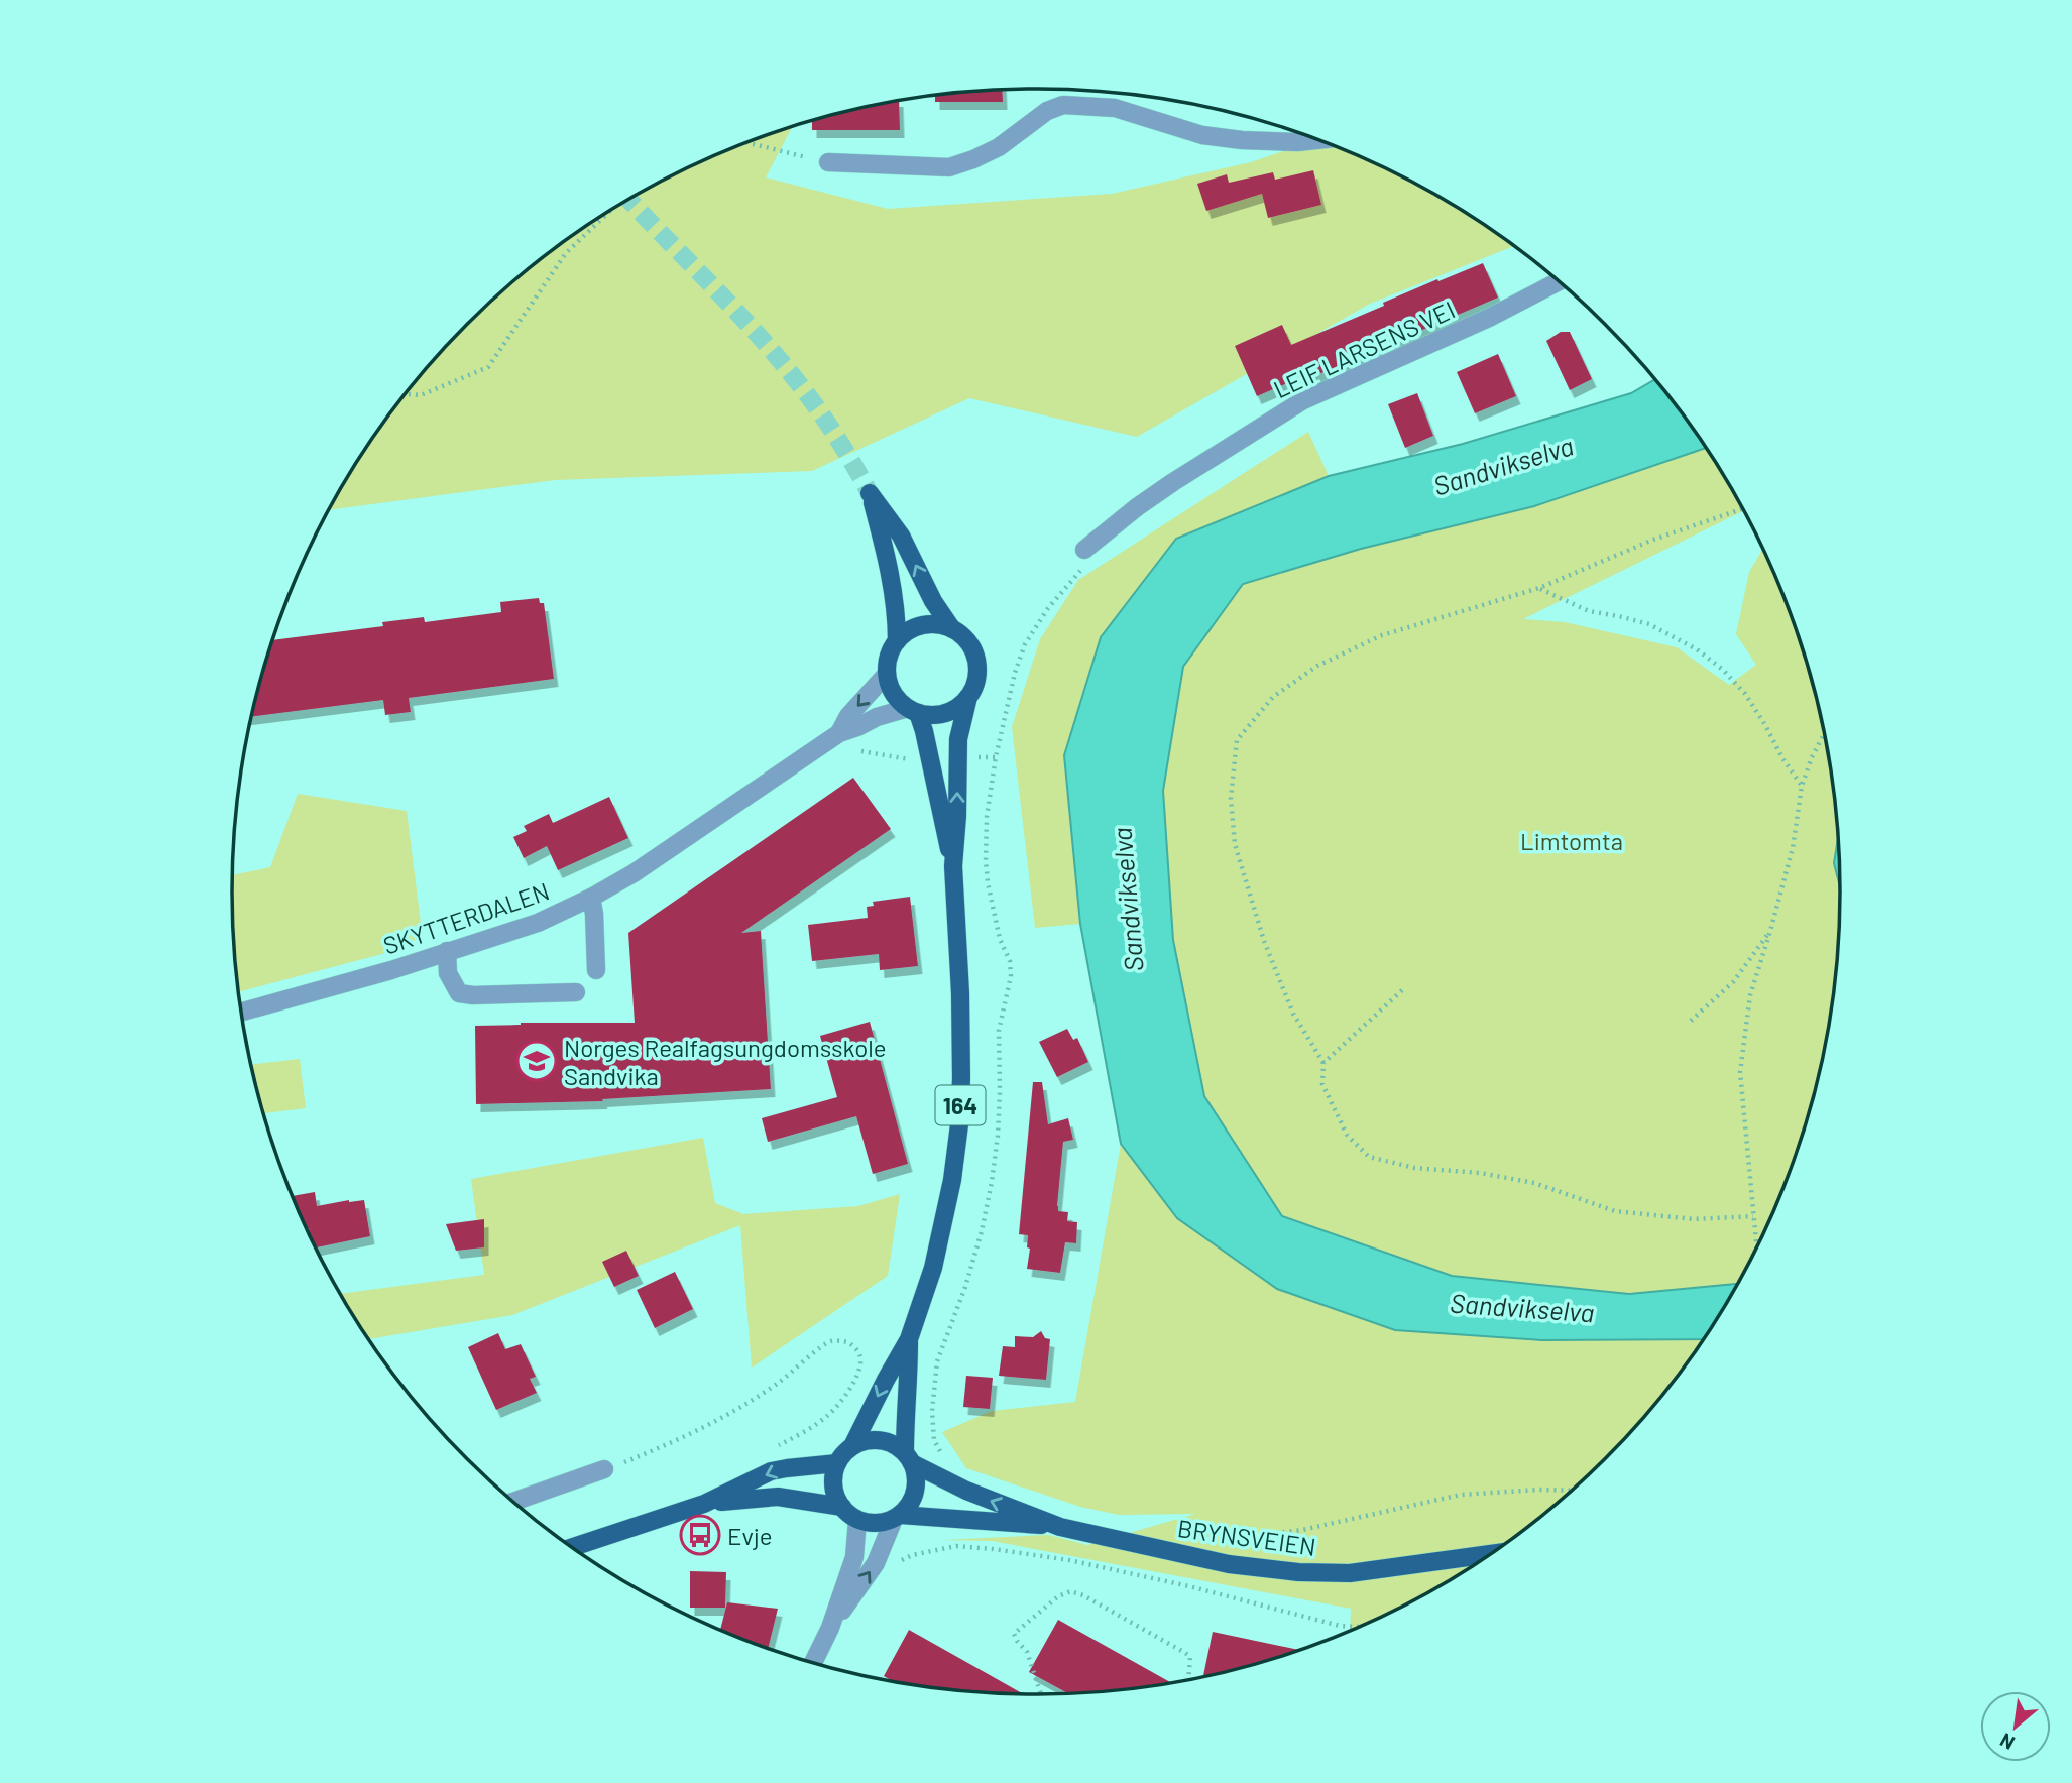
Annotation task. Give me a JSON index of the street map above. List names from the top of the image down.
{
  "streets": {
    "main road": ["164", "BRYNSVEIEN"],
    "street": ["LEIF LARSENS VEI", "SKYTTERDALEN"]
  },
  "crossings": [
    ["SKYTTERDALEN", "164"],
    ["164", "BRYNSVEIEN"]
  ],
  "water": ["Sandvikselva"],
  "parks": ["Limtomta"],
  "places": {
    "school or university": ["Norges Realfagsungdomsskole Sandvika"],
    "bus stop": ["Evje"]
  },
  "north": "bottom left"
}
